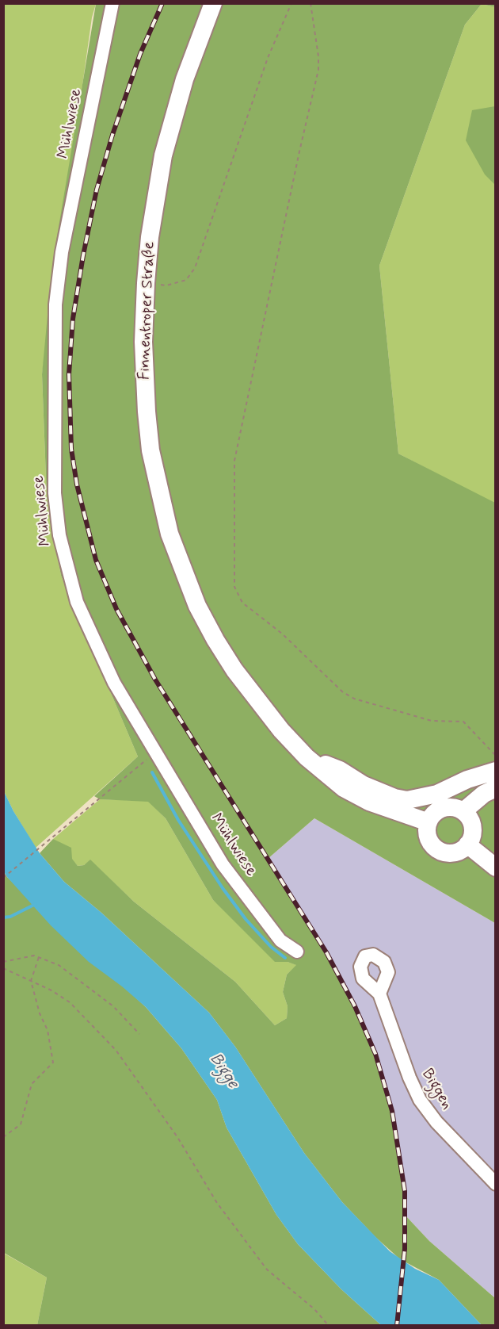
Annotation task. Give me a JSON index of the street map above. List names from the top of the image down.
{
  "streets": {
    "main road": ["Finnentroper Straße"],
    "street": ["Mühlwiese", "Biggen"]
  },
  "water": ["Bigge"]
}
